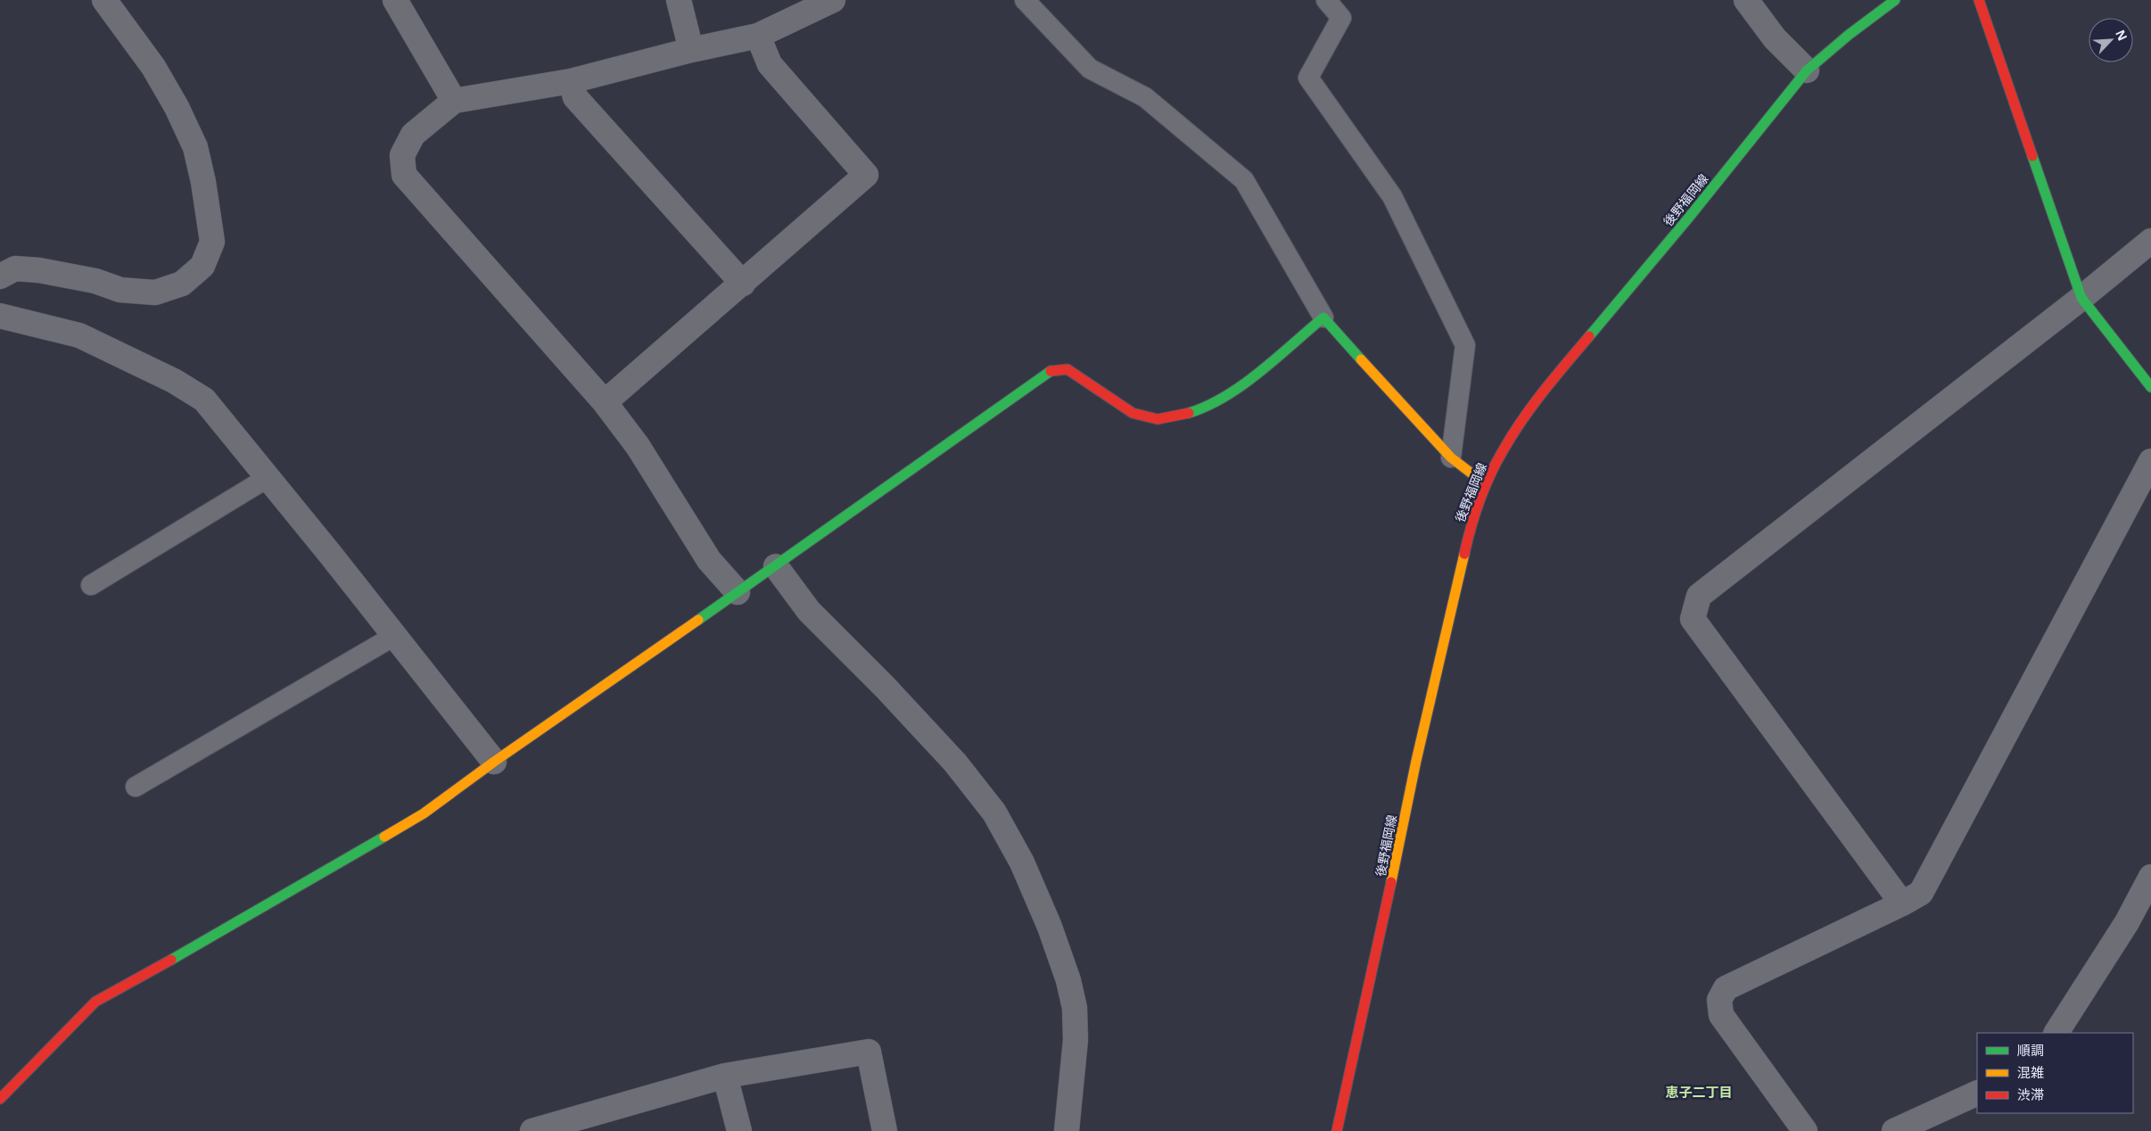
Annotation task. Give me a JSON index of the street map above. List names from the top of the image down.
{
  "streets": {
    "street": ["後野福岡線"]
  },
  "districts": ["恵子二丁目"],
  "legend": ["順調", "混雑", "渋滞"],
  "north": "top right"
}
